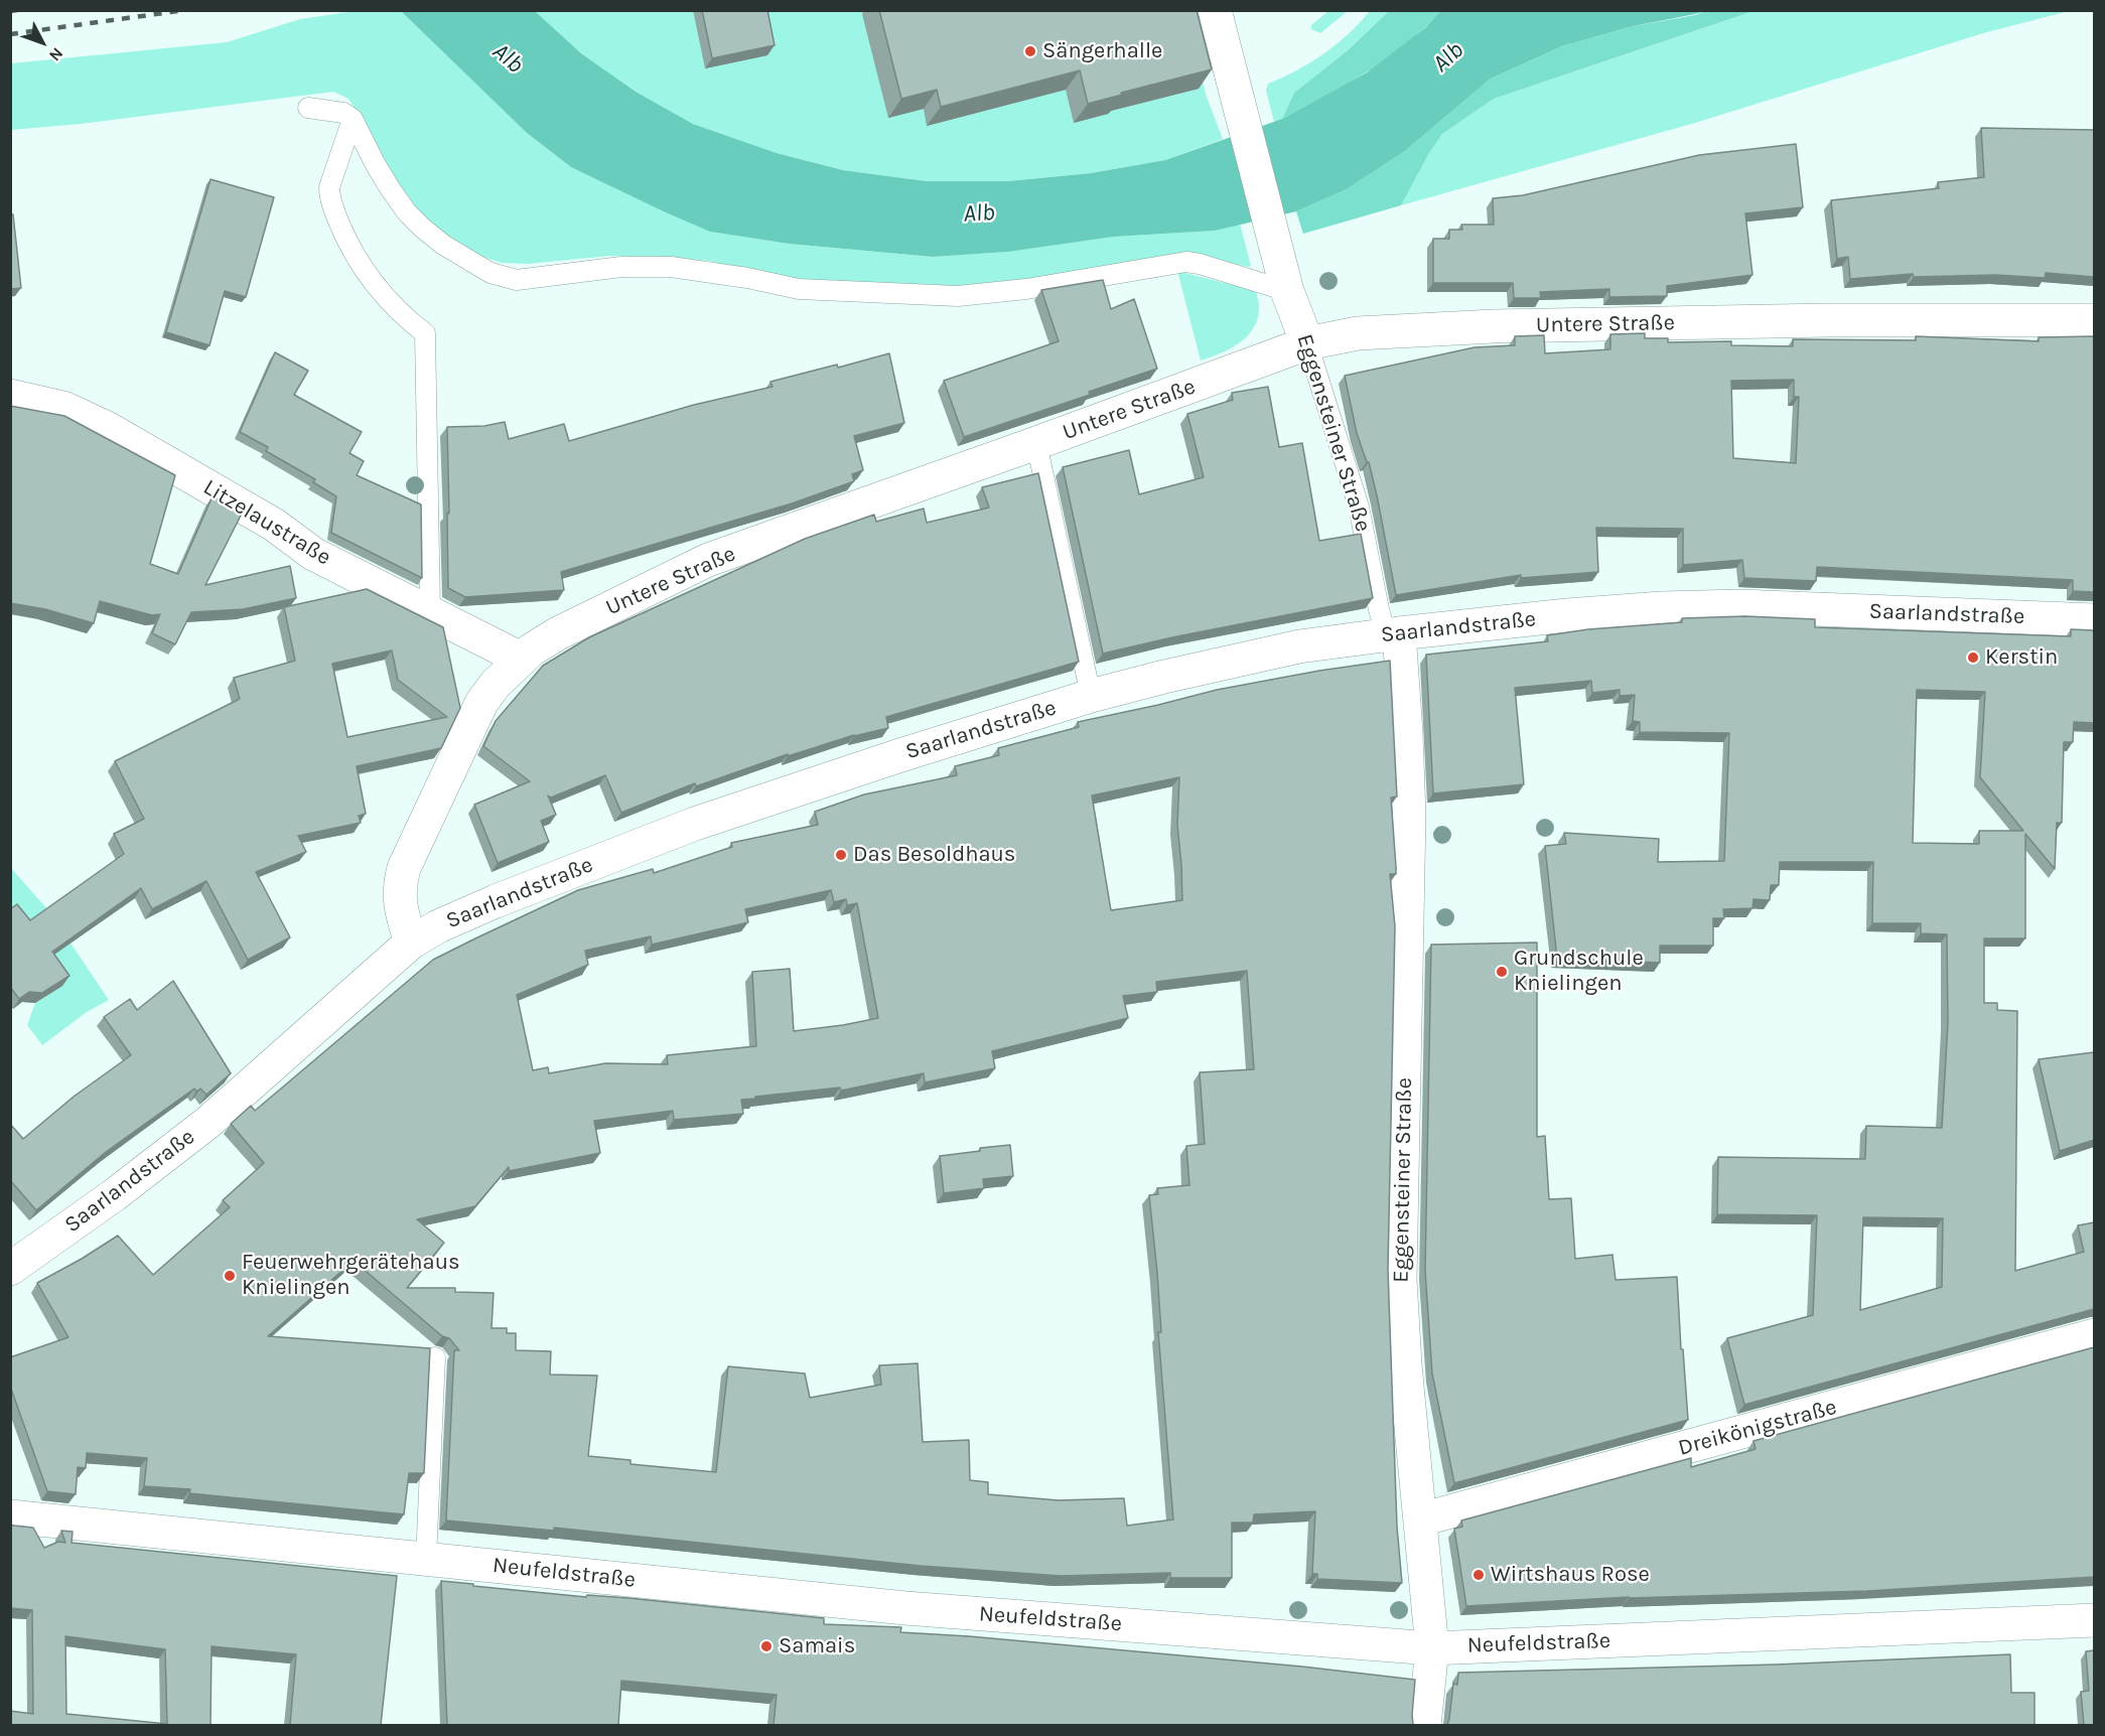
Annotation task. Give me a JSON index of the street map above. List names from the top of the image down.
{
  "streets": {
    "street": [
      "Untere Straße",
      "Eggensteiner Straße",
      "Litzelaustraße",
      "Saarlandstraße",
      "Dreikönigstraße",
      "Neufeldstraße"
    ]
  },
  "crossings": [
    ["Untere Straße", "Eggensteiner Straße"],
    ["Untere Straße", "Litzelaustraße"],
    ["Untere Straße", "Saarlandstraße"],
    ["Eggensteiner Straße", "Saarlandstraße"],
    ["Eggensteiner Straße", "Dreikönigstraße"],
    ["Eggensteiner Straße", "Neufeldstraße"]
  ],
  "water": ["Alb"],
  "places": [
    "Sängerhalle",
    "Kerstin",
    "Das Besoldhaus",
    "Grundschule Knielingen",
    "Feuerwehrgerätehaus Knielingen",
    "Wirtshaus Rose",
    "Samais"
  ],
  "north": "bottom right"
}
